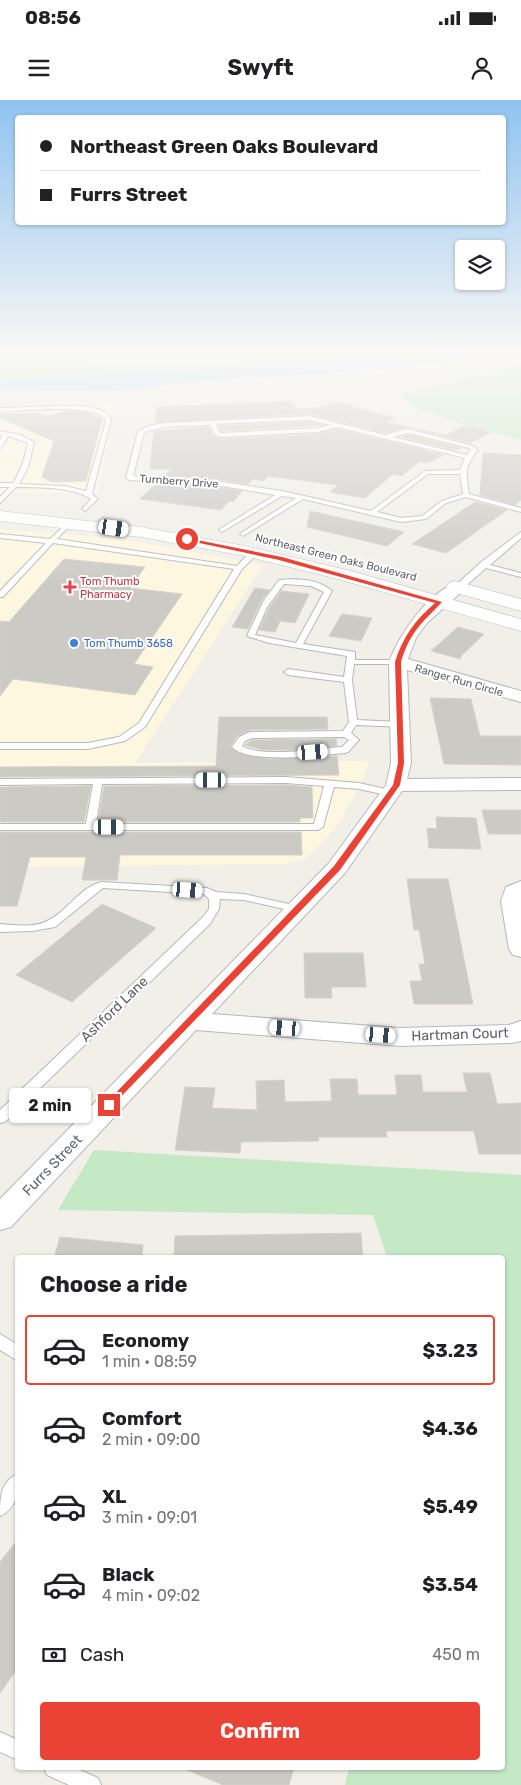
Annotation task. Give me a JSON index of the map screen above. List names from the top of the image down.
{
  "streets": {
    "main road": ["Northeast Green Oaks Boulevard"],
    "street": ["Ranger Run Circle", "Hartman Court", "Furrs Street"],
    "lane": ["Turnberry Drive", "Ashford Lane"]
  },
  "crossings": [
    ["Northeast Green Oaks Boulevard", "Furrs Street"],
    ["Ranger Run Circle", "Furrs Street"],
    ["Hartman Court", "Furrs Street"]
  ],
  "places": {
    "health": ["Tom Thumb Pharmacy"],
    "other": ["Tom Thumb 3658"]
  },
  "page": {
    "status": "08:56",
    "header": "Swyft",
    "banner": ["Northeast Green Oaks Boulevard", "Furrs Street"],
    "bubble": "2 min",
    "heading": "Choose a ride",
    "list": [
      {
        "name": "Economy",
        "note": "1 min · 08:59",
        "value": "$3.23"
      },
      {
        "name": "Comfort",
        "note": "2 min · 09:00",
        "value": "$4.36"
      },
      {
        "name": "XL",
        "note": "3 min · 09:01",
        "value": "$5.49"
      },
      {
        "name": "Black",
        "note": "4 min · 09:02",
        "value": "$3.54"
      }
    ],
    "pay": ["Cash", "450 m"],
    "buttons": "Confirm"
  }
}
